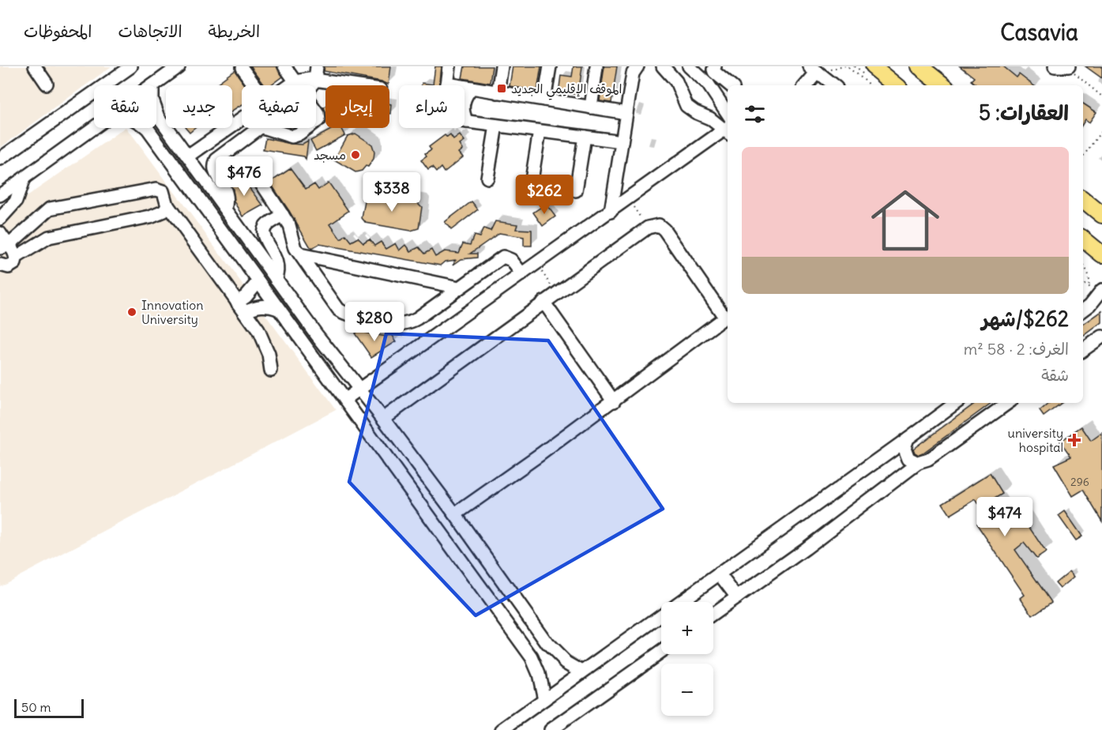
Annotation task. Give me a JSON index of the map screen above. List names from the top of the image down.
{
  "places": {
    "transit": ["الموقف الإقليمي الجديد"],
    "other": ["مسجد", "Innovation University"],
    "health": ["university hospital"]
  },
  "house_numbers": ["296"],
  "scale_bar": "50 m",
  "page": {
    "header": "Casavia",
    "nav": ["الخريطة", "الاتجاهات", "المحفوظات"],
    "chip": [
      "شراء",
      "إيجار",
      "تصفية",
      "جديد",
      "شقة"
    ],
    "heading": "العقارات: 5",
    "list": [
      {
        "name": "$262/شهر",
        "note": "الغرف: 2 · 58 m² · شقة"
      }
    ],
    "price": [
      "$476",
      "$338",
      "$262",
      "$280",
      "$474"
    ],
    "map_buttons": ["+", "−"],
    "scale": "50 m"
  }
}
